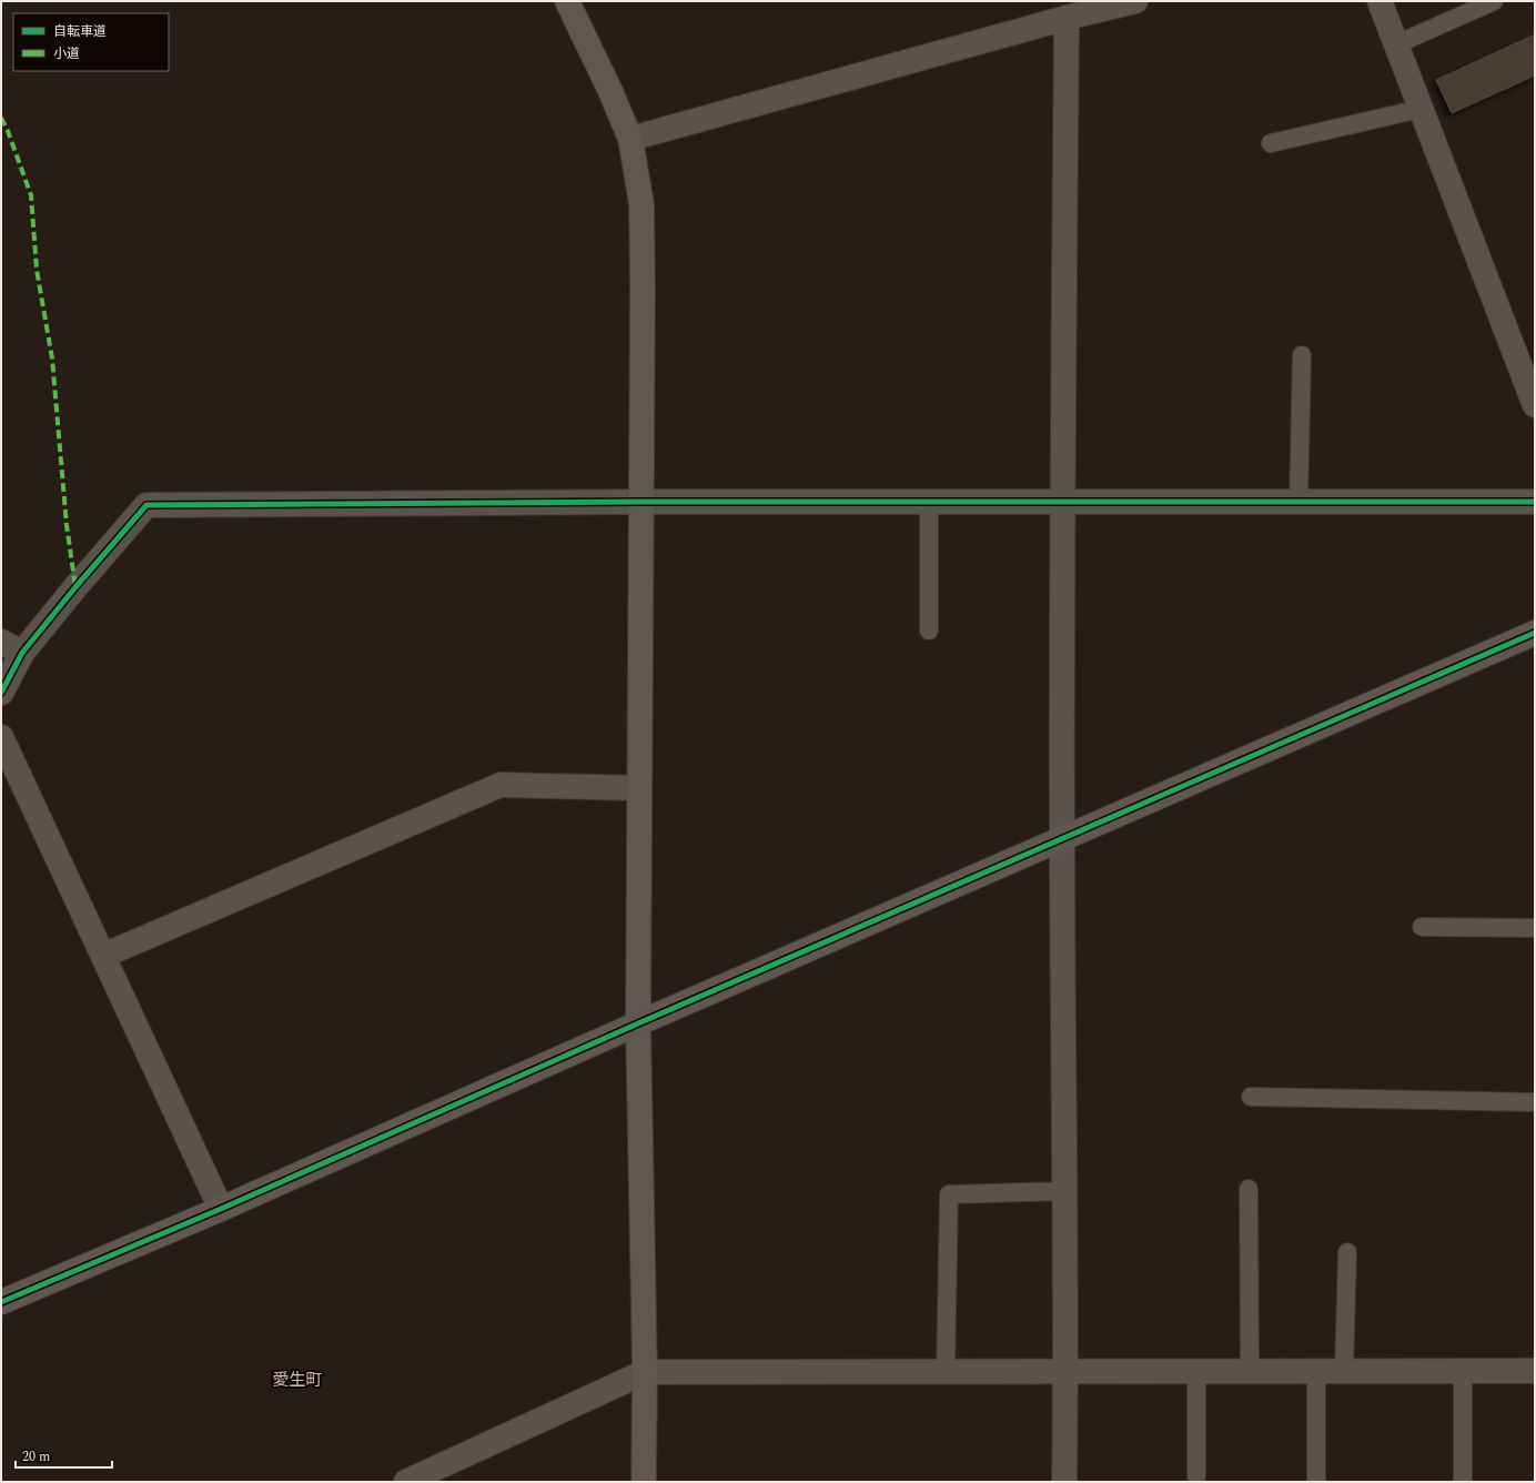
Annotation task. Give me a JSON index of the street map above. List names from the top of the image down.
{
  "districts": ["愛生町"],
  "legend": ["自転車道", "小道"],
  "scale_bar": "20 m"
}
